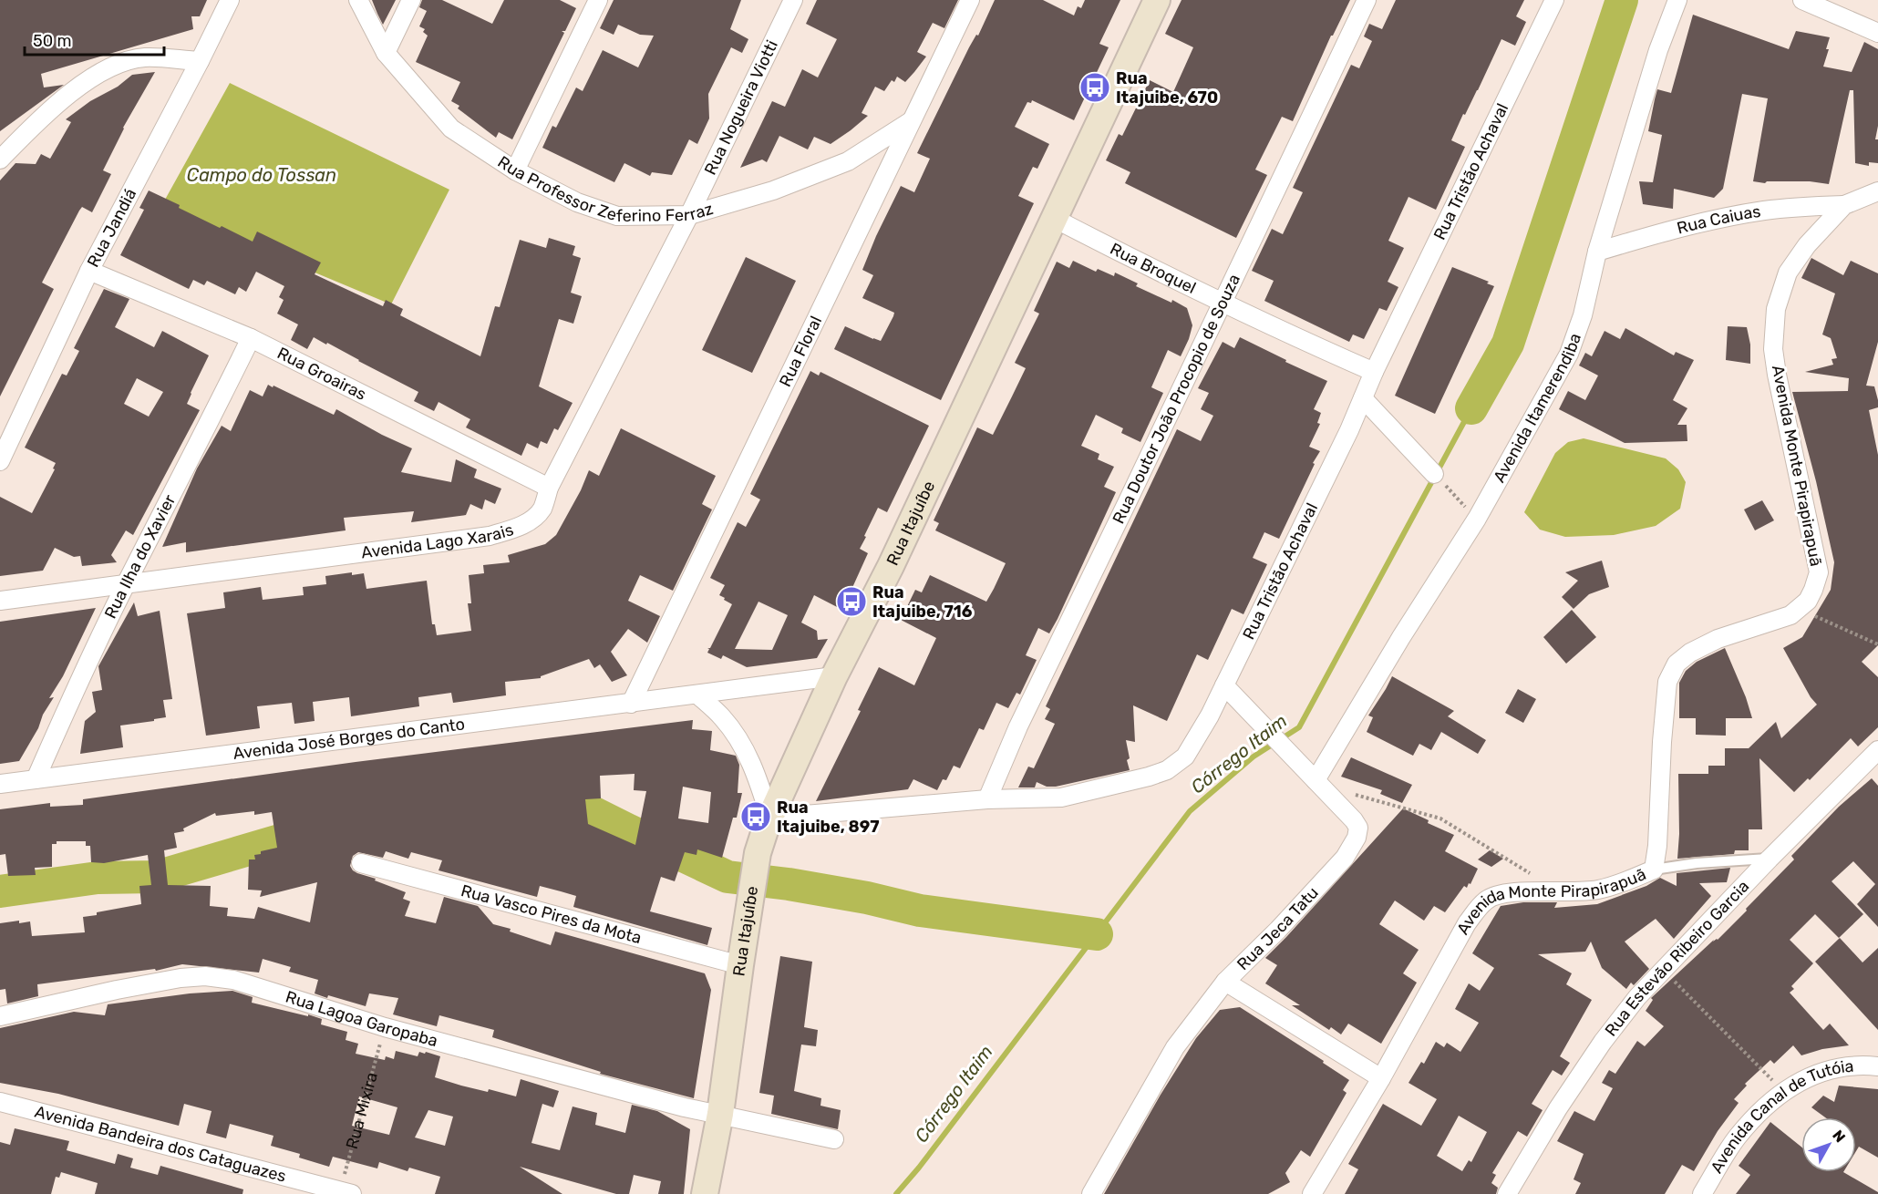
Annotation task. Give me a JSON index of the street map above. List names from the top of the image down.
{
  "streets": {
    "main road": ["Rua Itajuíbe"],
    "street": [
      "Rua Nogueira Viotti",
      "Rua Tristão Achaval",
      "Rua Professor Zeferino Ferraz",
      "Rua Caiuas",
      "Rua Jandiá",
      "Rua Broquel",
      "Rua Floral",
      "Rua Groairas",
      "Rua Doutor João Procopio de Souza",
      "Avenida Itamerendiba",
      "Avenida Monte Pirapirapuã",
      "Avenida Lago Xarais",
      "Rua Ilha do Xavier",
      "Avenida José Borges do Canto",
      "Rua Vasco Pires da Mota",
      "Rua Jeca Tatu",
      "Rua Estevão Ribeiro Garcia",
      "Rua Lagoa Garopaba",
      "Avenida Canal de Tutóia",
      "Avenida Bandeira dos Cataguazes"
    ],
    "path": ["Rua Mixira"]
  },
  "crossings": [
    ["Rua Nogueira Viotti", "Rua Professor Zeferino Ferraz"],
    ["Rua Nogueira Viotti", "Avenida Lago Xarais"],
    ["Rua Tristão Achaval", "Rua Broquel"],
    ["Rua Tristão Achaval", "Rua Doutor João Procopio de Souza"],
    ["Rua Tristão Achaval", "Rua Itajuíbe"],
    ["Rua Tristão Achaval", "Rua Jeca Tatu"],
    ["Rua Professor Zeferino Ferraz", "Rua Floral"],
    ["Rua Professor Zeferino Ferraz", "Avenida Lago Xarais"],
    ["Rua Caiuas", "Avenida Itamerendiba"],
    ["Rua Caiuas", "Avenida Monte Pirapirapuã"],
    ["Rua Jandiá", "Rua Groairas"],
    ["Rua Broquel", "Rua Doutor João Procopio de Souza"],
    ["Rua Broquel", "Rua Itajuíbe"],
    ["Rua Floral", "Avenida José Borges do Canto"],
    ["Rua Groairas", "Avenida Lago Xarais"],
    ["Rua Groairas", "Rua Ilha do Xavier"],
    ["Avenida Itamerendiba", "Rua Jeca Tatu"],
    ["Rua Itajuíbe", "Avenida José Borges do Canto"],
    ["Rua Itajuíbe", "Rua Vasco Pires da Mota"],
    ["Rua Itajuíbe", "Rua Lagoa Garopaba"],
    ["Avenida Lago Xarais", "Rua Ilha do Xavier"],
    ["Rua Ilha do Xavier", "Avenida José Borges do Canto"],
    ["Rua Lagoa Garopaba", "Rua Mixira"],
    ["Rua Mixira", "Avenida Bandeira dos Cataguazes"]
  ],
  "water": ["Campo do Tossan", "Córrego Itaim"],
  "places": {
    "bus stop": ["Rua Itajuibe, 670", "Rua Itajuibe, 716", "Rua Itajuibe, 897"]
  },
  "scale_bar": "50 m",
  "north": "top right"
}
